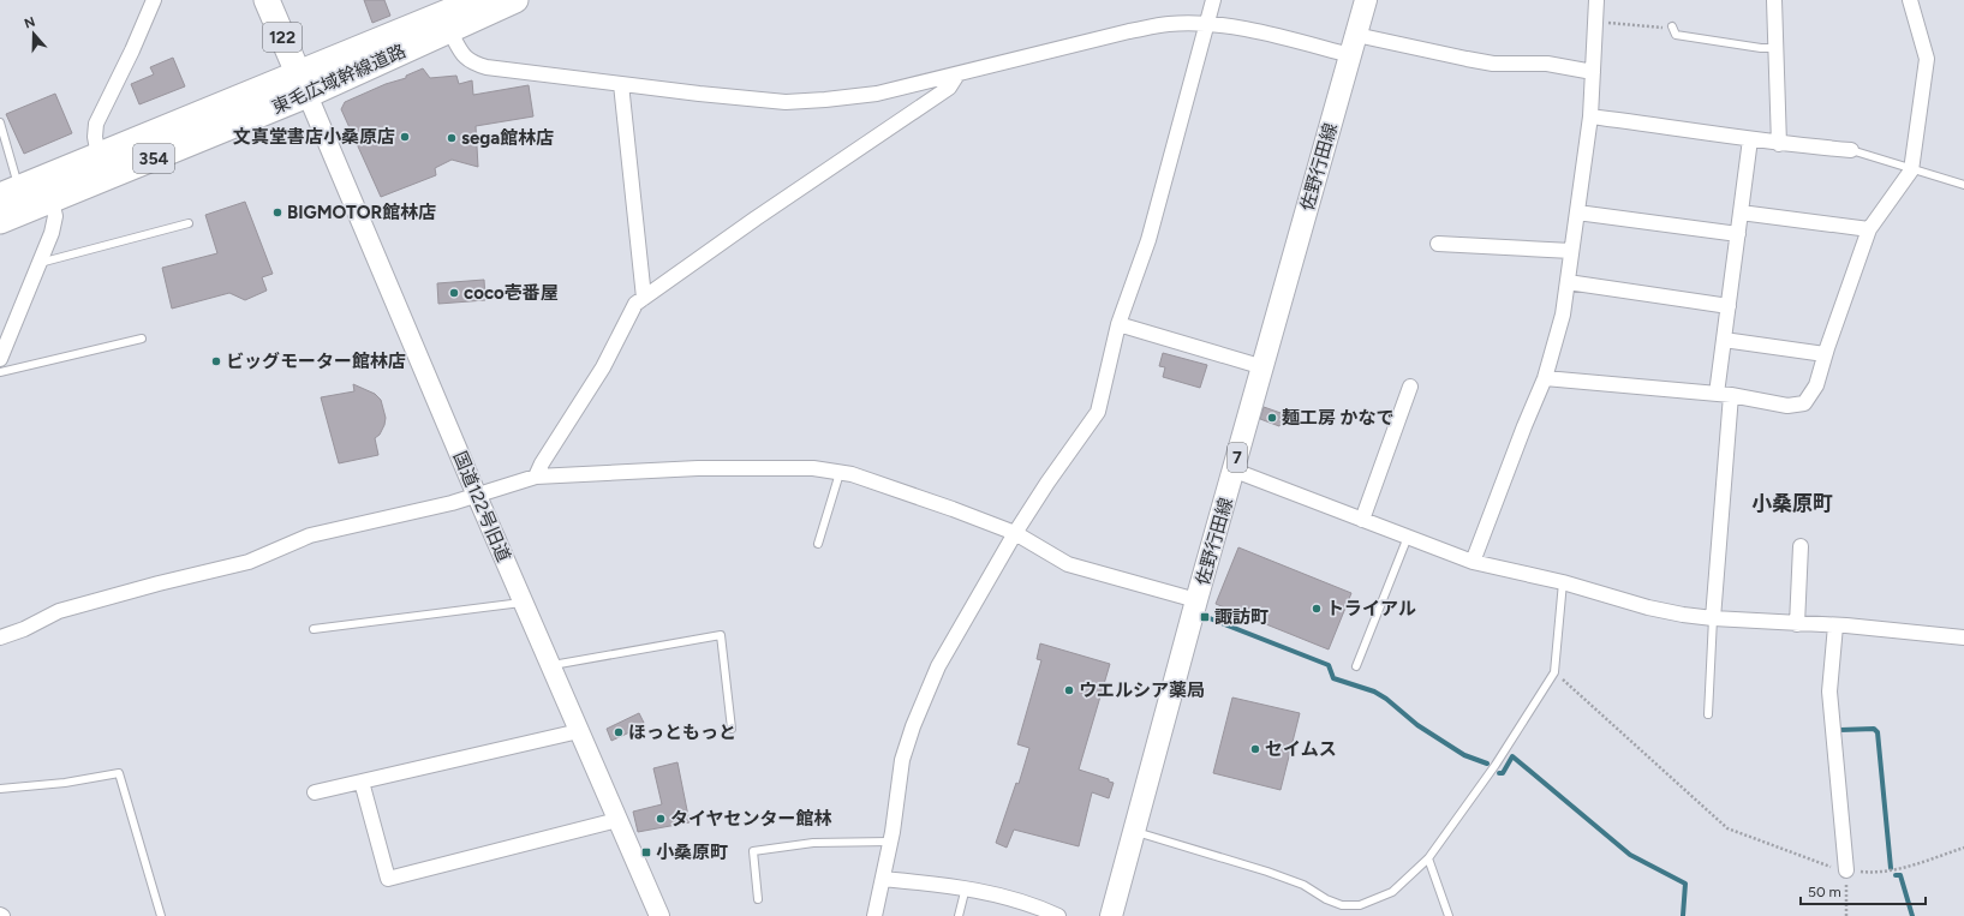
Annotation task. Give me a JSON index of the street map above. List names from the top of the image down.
{
  "streets": {
    "highway": ["122", "東毛広域幹線道路", "354"],
    "main road": ["佐野行田線", "7"],
    "street": ["国道122号旧道"]
  },
  "crossings": [
    ["122", "東毛広域幹線道路"],
    ["122", "国道122号旧道"],
    ["東毛広域幹線道路", "国道122号旧道"]
  ],
  "districts": ["小桑原町"],
  "places": {
    "other": [
      "文真堂書店小桑原店",
      "sega館林店",
      "BIGMOTOR館林店",
      "coco壱番屋",
      "ビッグモーター館林店",
      "麺工房 かなで",
      "トライアル",
      "ウエルシア薬局",
      "ほっともっと",
      "セイムス",
      "タイヤセンター館林"
    ],
    "transit": ["諏訪町", "小桑原町"]
  },
  "scale_bar": "50 m",
  "north": "top"
}
